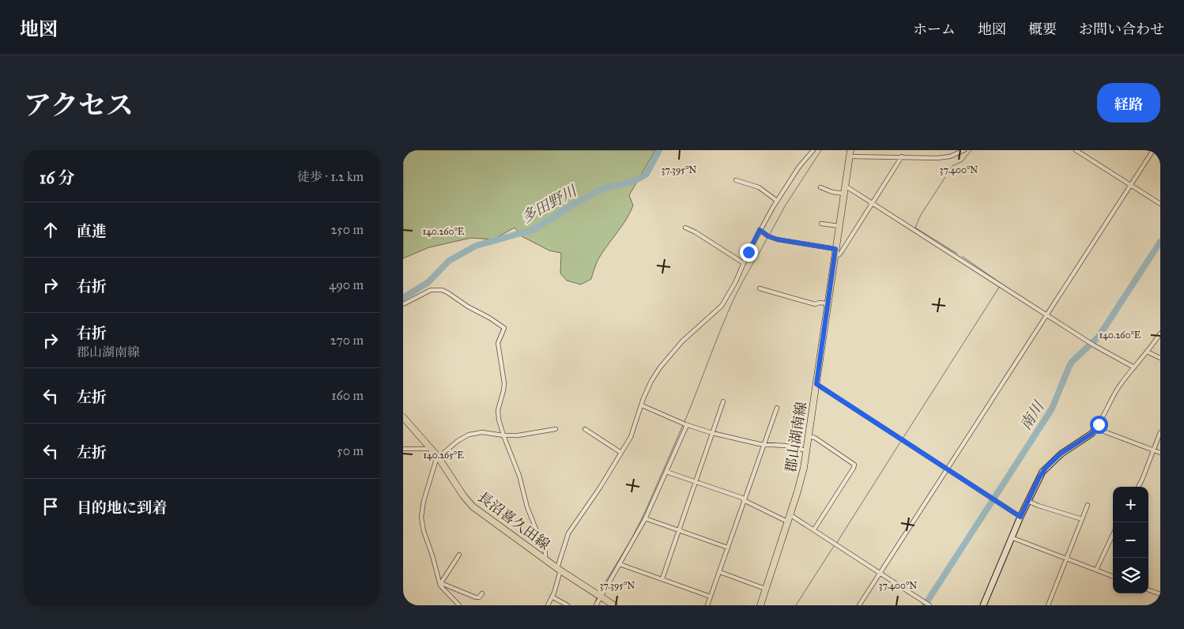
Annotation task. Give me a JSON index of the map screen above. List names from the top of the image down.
{
  "streets": {
    "main road": ["郡山湖南線", "長沼喜久田線"]
  },
  "water": ["多田野川", "南川"],
  "page": {
    "header": "地図",
    "nav": [
      "ホーム",
      "地図",
      "概要",
      "お問い合わせ"
    ],
    "title": "アクセス",
    "buttons": "経路",
    "heading": ["16 分", "徒歩 · 1.2 km"],
    "list": [
      ["直進", "250 m"],
      ["右折", "490 m"],
      ["右折", "郡山湖南線", "270 m"],
      ["左折", "160 m"],
      ["左折", "50 m"],
      "目的地に到着"
    ],
    "map_buttons": ["+", "−"]
  },
  "coordinates": [
    "37.395°N",
    "37.400°N",
    "140.260°E",
    "140.265°E"
  ]
}
